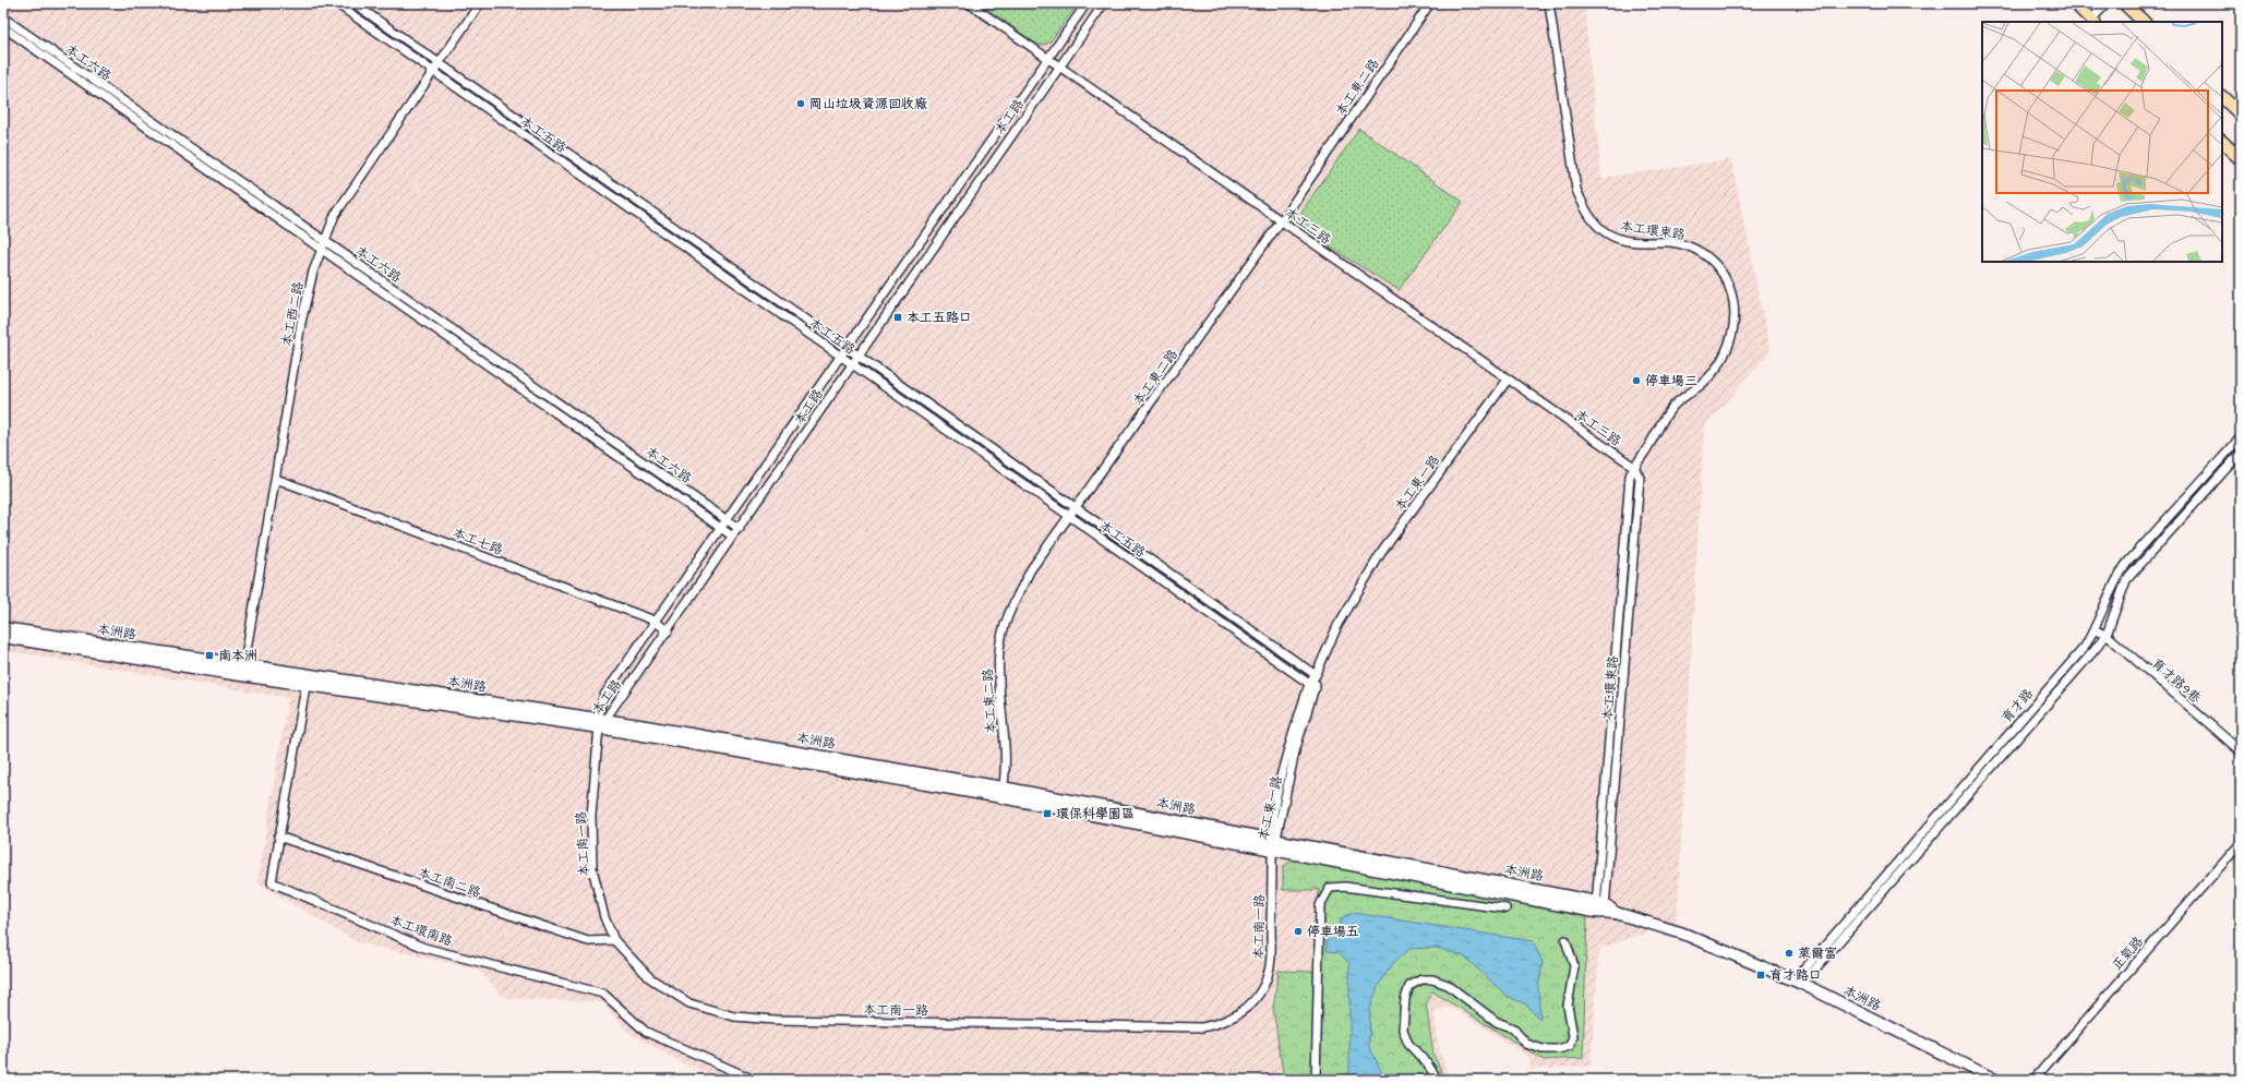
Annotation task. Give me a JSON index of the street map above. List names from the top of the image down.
{
  "streets": {
    "main road": ["本洲路"],
    "street": [
      "本工六路",
      "本工東二路",
      "本工路",
      "本工五路",
      "本工三路",
      "本工環東路",
      "本工西二路",
      "本工東一路",
      "本工七路",
      "育才路9巷",
      "育才路",
      "本工南一路",
      "本工南二路",
      "本工環南路",
      "正氣路"
    ]
  },
  "crossings": [
    ["本工六路", "本工路"],
    ["本工六路", "本工西二路"],
    ["本工東二路", "本工五路"],
    ["本工東二路", "本工三路"],
    ["本工東二路", "本洲路"],
    ["本工路", "本工五路"],
    ["本工路", "本工三路"],
    ["本工路", "本工七路"],
    ["本工路", "本洲路"],
    ["本工路", "本工南一路"],
    ["本工五路", "本工西二路"],
    ["本工五路", "本工東一路"],
    ["本工三路", "本工環東路"],
    ["本工三路", "本工東一路"],
    ["本工環東路", "本洲路"],
    ["本工西二路", "本工七路"],
    ["本工西二路", "本洲路"],
    ["本工東一路", "本洲路"],
    ["本工東一路", "本工南一路"],
    ["本洲路", "育才路"],
    ["本洲路", "本工南一路"],
    ["本洲路", "本工環南路"],
    ["育才路9巷", "育才路"],
    ["本工南一路", "本工南二路"],
    ["本工南二路", "本工環南路"]
  ],
  "places": {
    "other": [
      "岡山垃圾資源回收廠",
      "停車場三",
      "停車場五",
      "萊爾富"
    ],
    "transit": [
      "本工五路口",
      "南本洲",
      "環保科學園區",
      "育才路口"
    ]
  }
}
